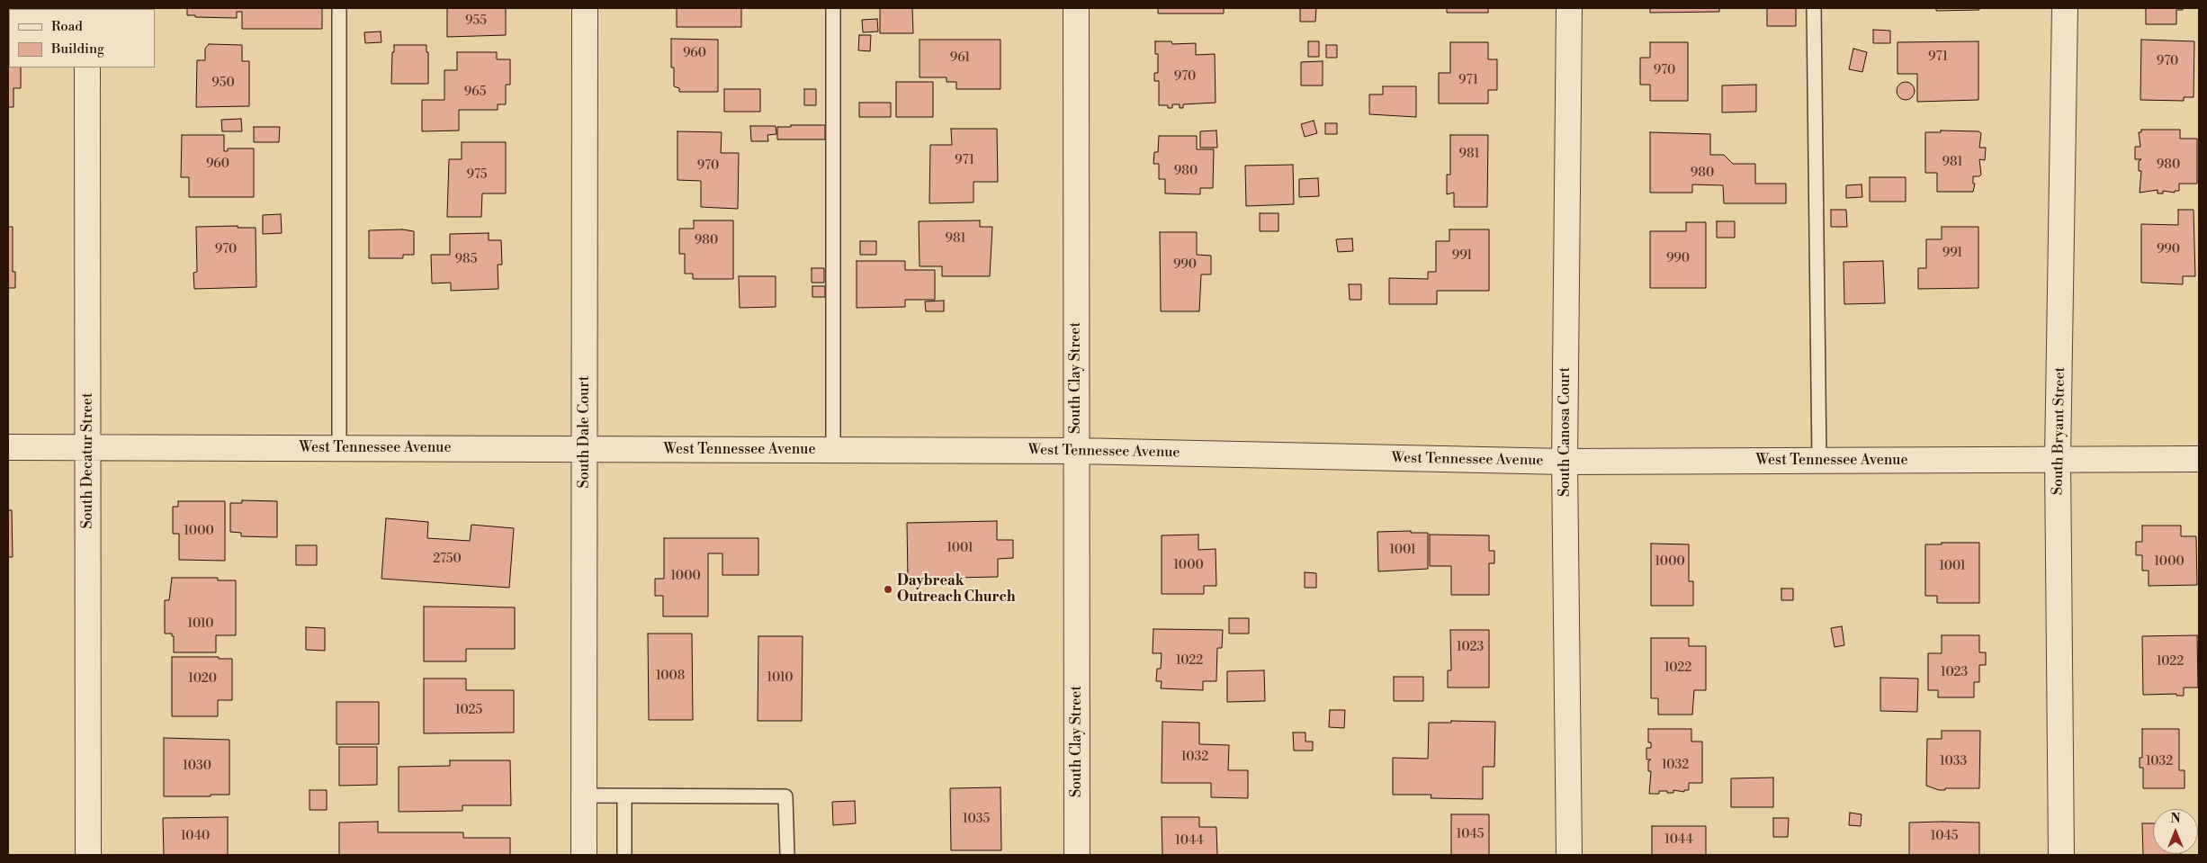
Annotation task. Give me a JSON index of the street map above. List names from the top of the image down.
{
  "streets": {
    "street": [
      "South Clay Street",
      "South Bryant Street",
      "South Dale Court",
      "South Canosa Court",
      "West Tennessee Avenue",
      "South Decatur Street"
    ]
  },
  "crossings": [
    ["South Clay Street", "West Tennessee Avenue"],
    ["South Bryant Street", "West Tennessee Avenue"],
    ["South Dale Court", "West Tennessee Avenue"],
    ["South Canosa Court", "West Tennessee Avenue"],
    ["West Tennessee Avenue", "South Decatur Street"]
  ],
  "places": ["Daybreak Outreach Church"],
  "house_numbers": [
    "955",
    "960",
    "971",
    "961",
    "970",
    "970",
    "970",
    "971",
    "950",
    "965",
    "981",
    "971",
    "981",
    "960",
    "980",
    "970",
    "980",
    "980",
    "975",
    "981",
    "980",
    "970",
    "990",
    "991",
    "991",
    "990",
    "985",
    "990",
    "1000",
    "1001",
    "1001",
    "2750",
    "1000",
    "1000",
    "1000",
    "1001",
    "1000",
    "1010",
    "1023",
    "1022",
    "1022",
    "1022",
    "1023",
    "1008",
    "1010",
    "1020",
    "1025",
    "1032",
    "1033",
    "1032",
    "1032",
    "1030",
    "1035",
    "1045",
    "1040",
    "1045",
    "1044",
    "1044"
  ],
  "legend": ["Road", "Building"],
  "north": "top"
}
